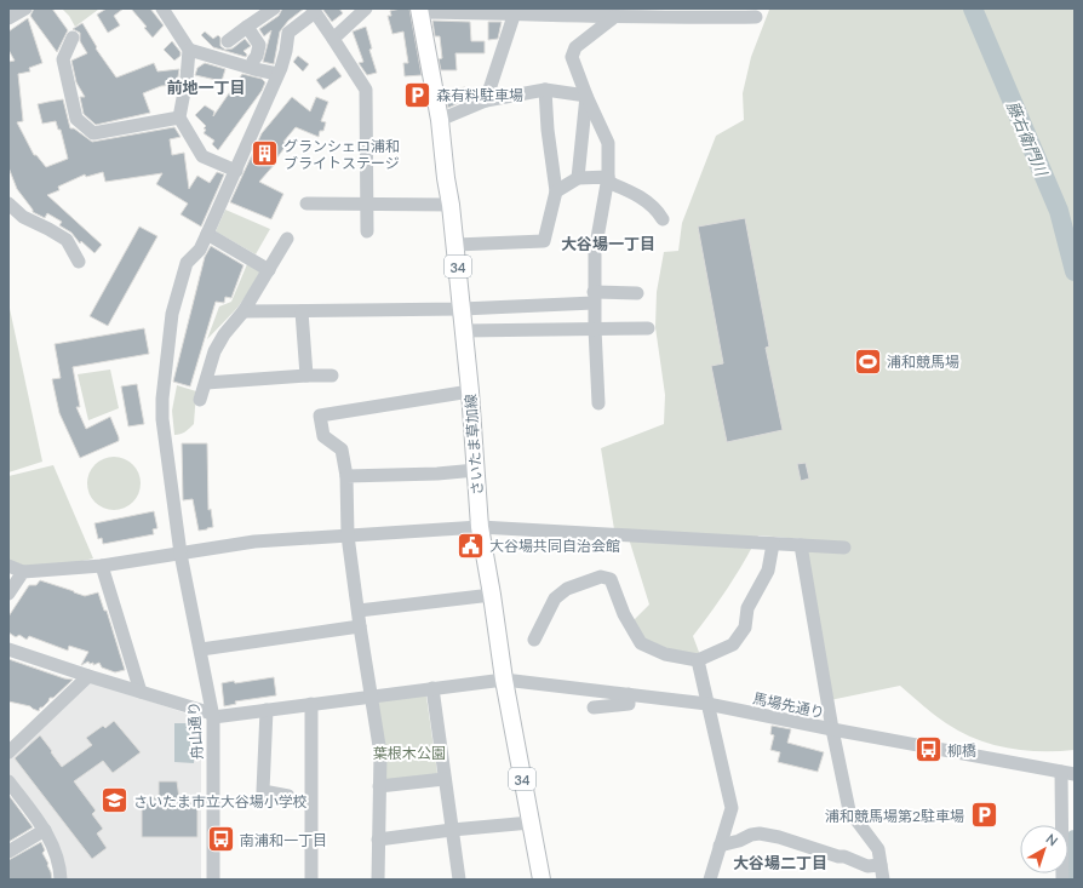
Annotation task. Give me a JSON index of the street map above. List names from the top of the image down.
{
  "streets": {
    "main road": ["34", "さいたま草加線"],
    "street": ["馬場先通り", "舟山通り"]
  },
  "crossings": [
    ["さいたま草加線", "馬場先通り"],
    ["馬場先通り", "舟山通り"]
  ],
  "districts": ["前地一丁目", "大谷場一丁目", "大谷場二丁目"],
  "water": ["藤右衛門川"],
  "parks": ["葉根木公園"],
  "places": {
    "parking": ["森有料駐車場", "浦和競馬場第2駐車場"],
    "building": ["グランシェロ浦和 ブライトステージ"],
    "sports": ["浦和競馬場"],
    "public building": ["大谷場共同自治会館"],
    "bus stop": ["柳橋", "南浦和一丁目"],
    "school or university": ["さいたま市立大谷場小学校"]
  },
  "north": "top right"
}
